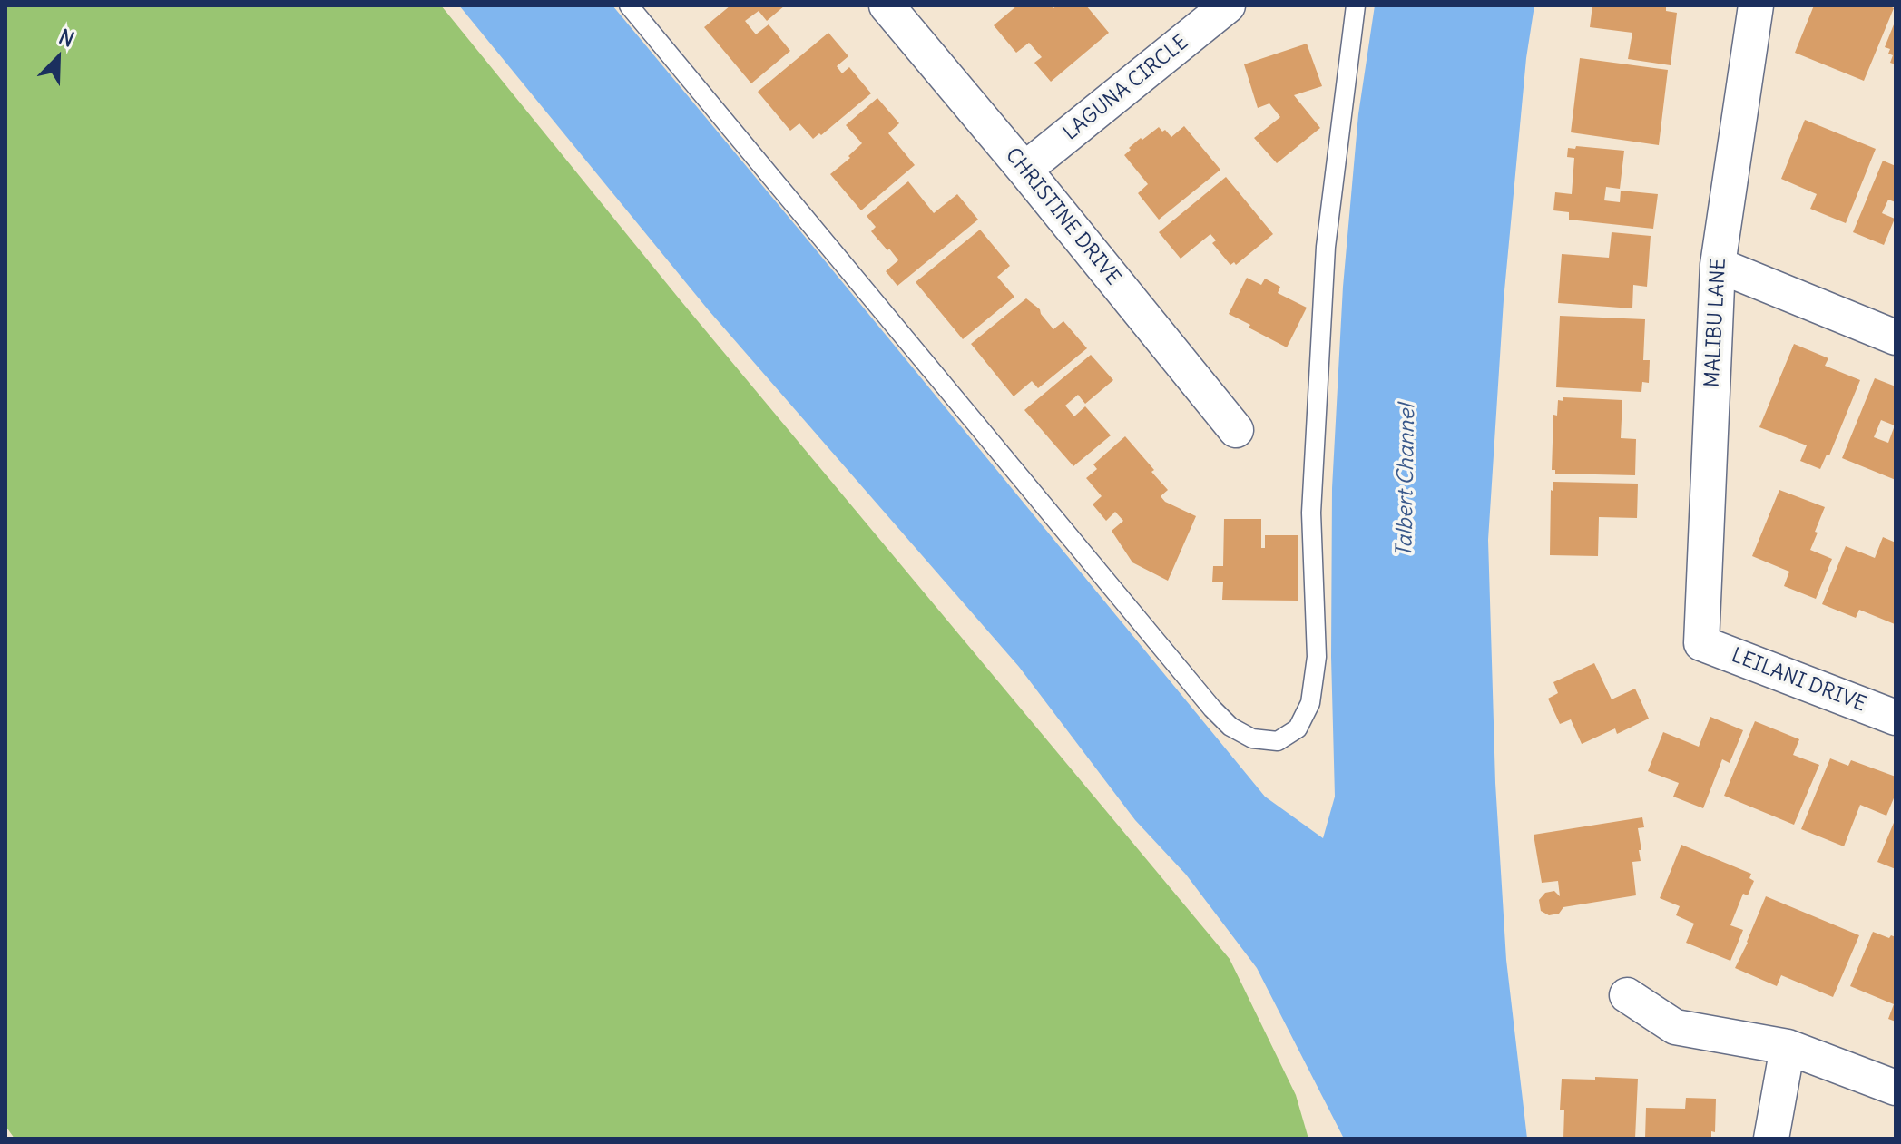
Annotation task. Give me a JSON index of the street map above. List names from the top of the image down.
{
  "streets": {
    "street": [
      "LAGUNA CIRCLE",
      "CHRISTINE DRIVE",
      "MALIBU LANE",
      "LEILANI DRIVE"
    ]
  },
  "crossings": [
    ["LAGUNA CIRCLE", "CHRISTINE DRIVE"],
    ["MALIBU LANE", "LEILANI DRIVE"]
  ],
  "water": ["Talbert Channel"],
  "north": "top right"
}
